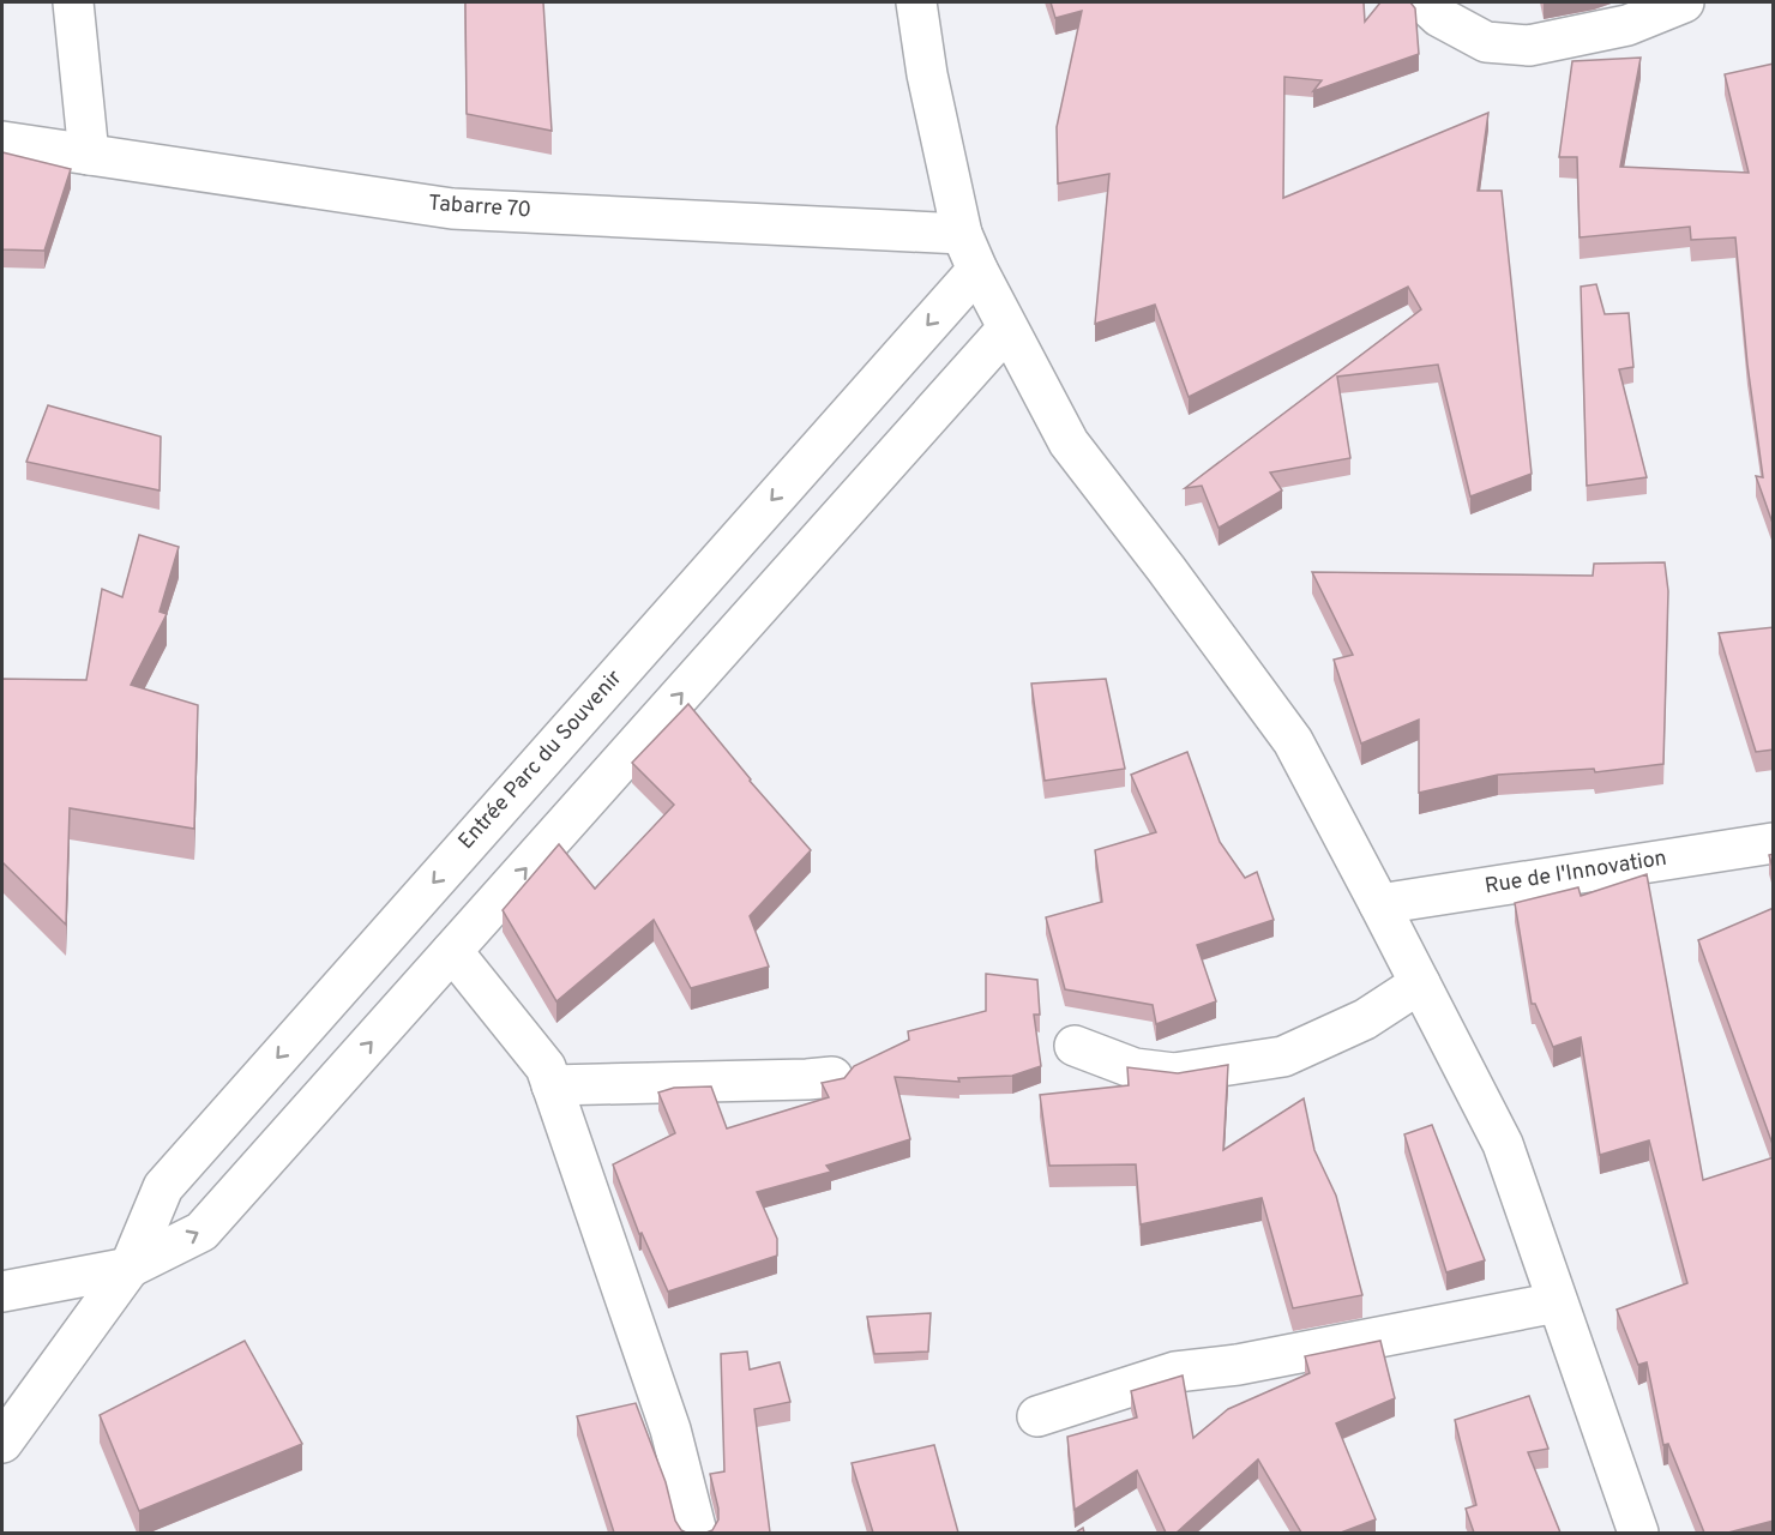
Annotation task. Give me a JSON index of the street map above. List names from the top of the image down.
{
  "streets": {
    "street": ["Tabarre 70", "Entrée Parc du Souvenir", "Rue de l'Innovation"]
  },
  "crossings": [
    ["Tabarre 70", "Entrée Parc du Souvenir"]
  ]
}
